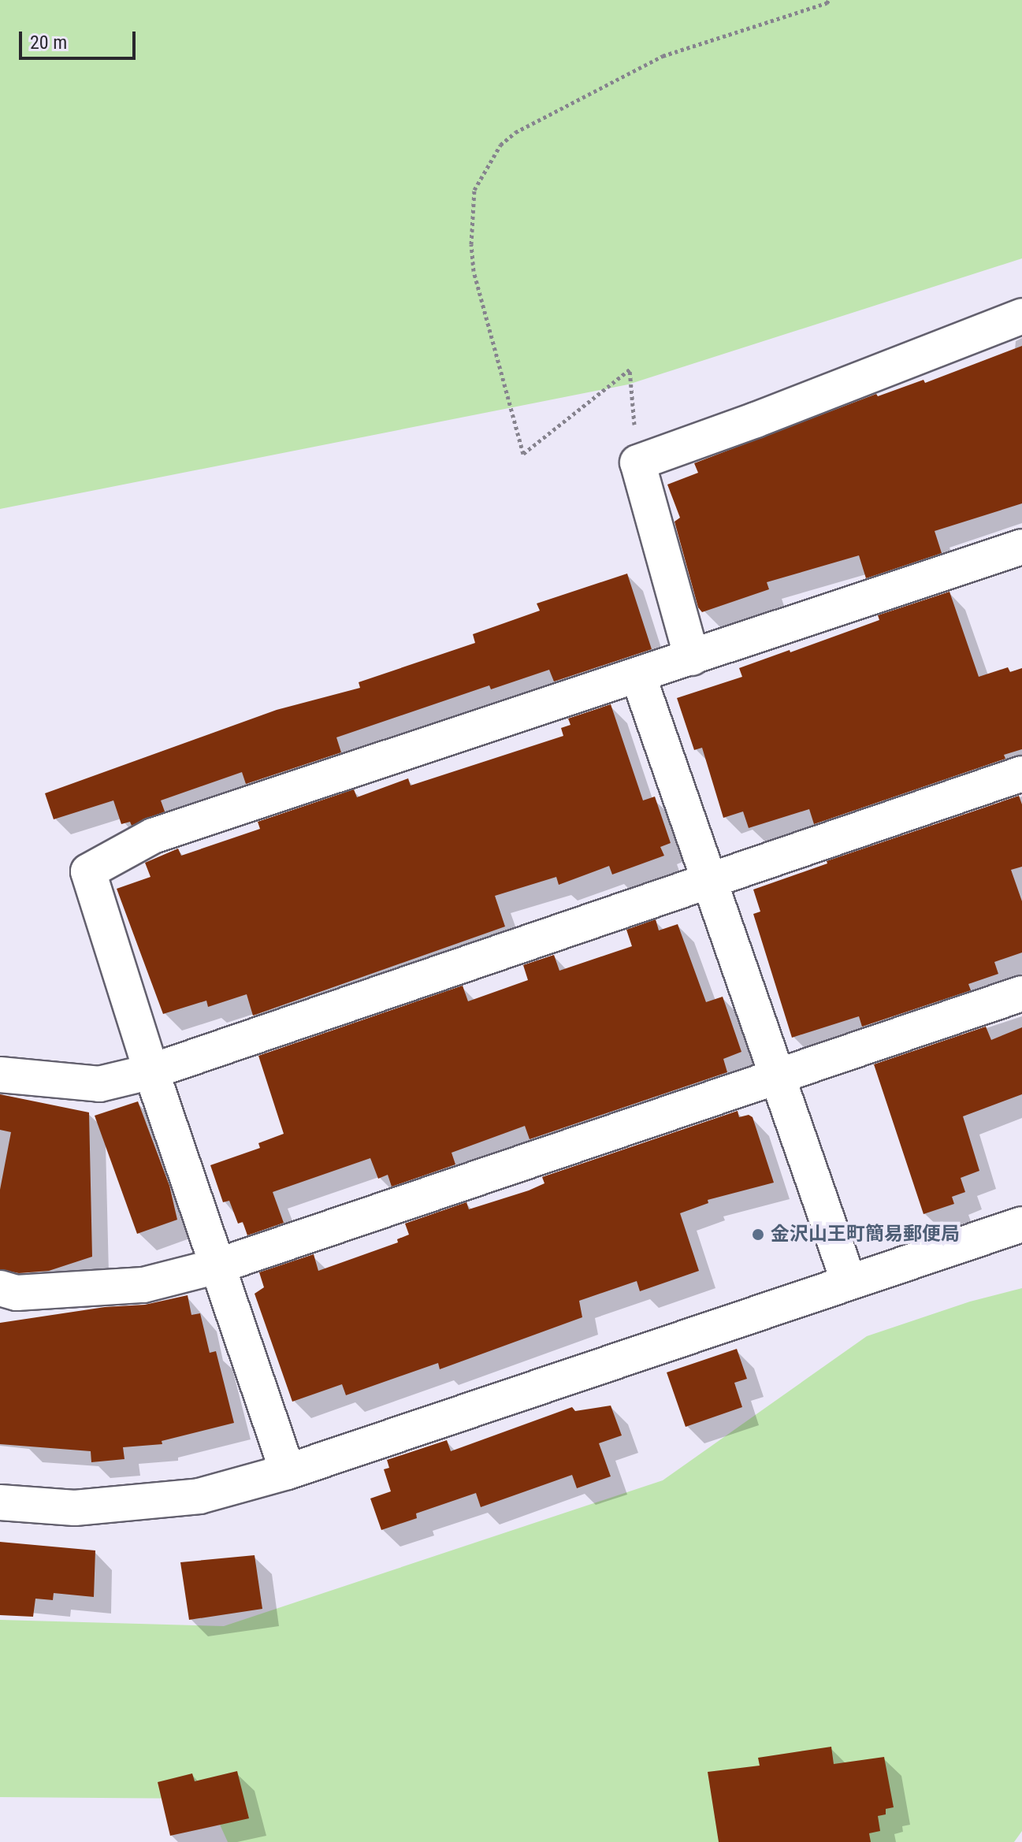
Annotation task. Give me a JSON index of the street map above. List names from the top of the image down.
{
  "places": ["金沢山王町簡易郵便局"],
  "scale_bar": "20 m"
}
